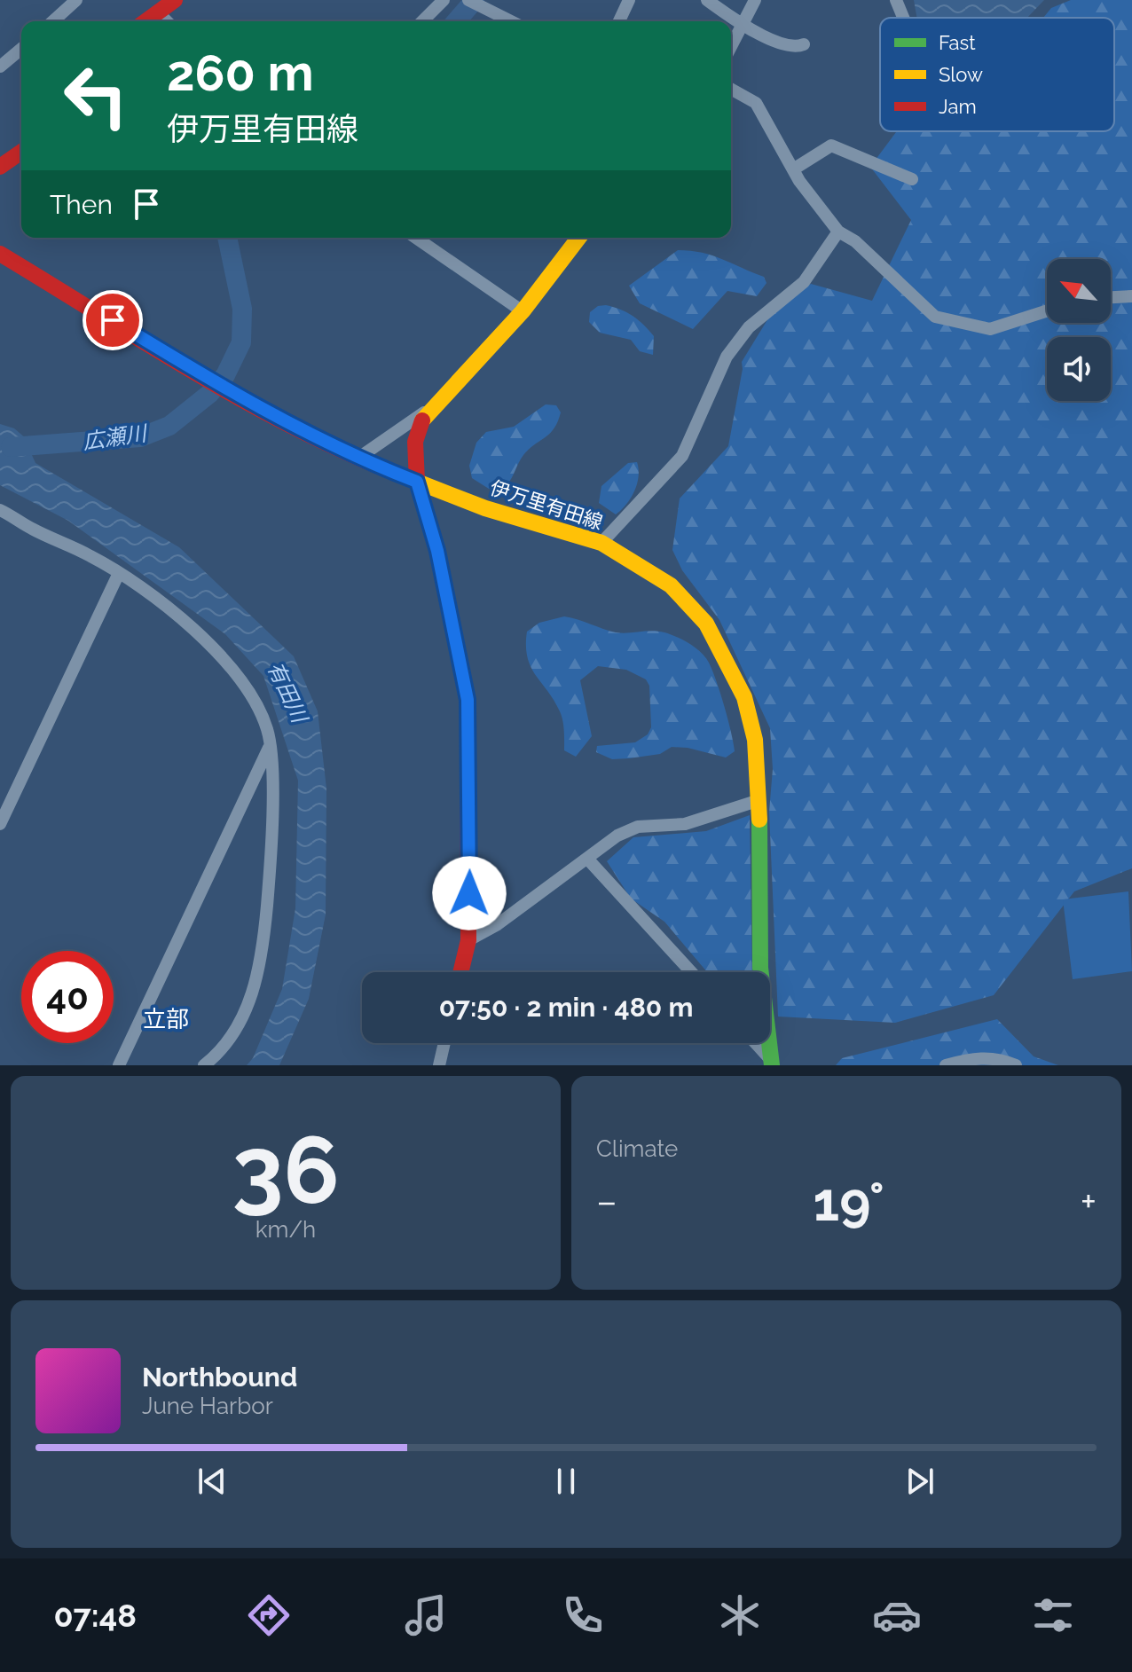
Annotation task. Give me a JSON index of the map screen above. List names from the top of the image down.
{
  "streets": {
    "main road": ["伊万里有田線"]
  },
  "districts": ["立部"],
  "water": ["広瀬川", "有田川"],
  "legend": ["Fast", "Slow", "Jam"],
  "north": "top left",
  "page": {
    "turn": ["260 m", "伊万里有田線"],
    "then": "Then",
    "limit": "40",
    "trip": "07:50 · 2 min · 480 m",
    "tile": [
      ["36", "km/h"],
      "Climate"
    ],
    "heat": ["−", "19°", "+"],
    "song": ["Northbound", "June Harbor"],
    "tabs": "07:48"
  }
}
